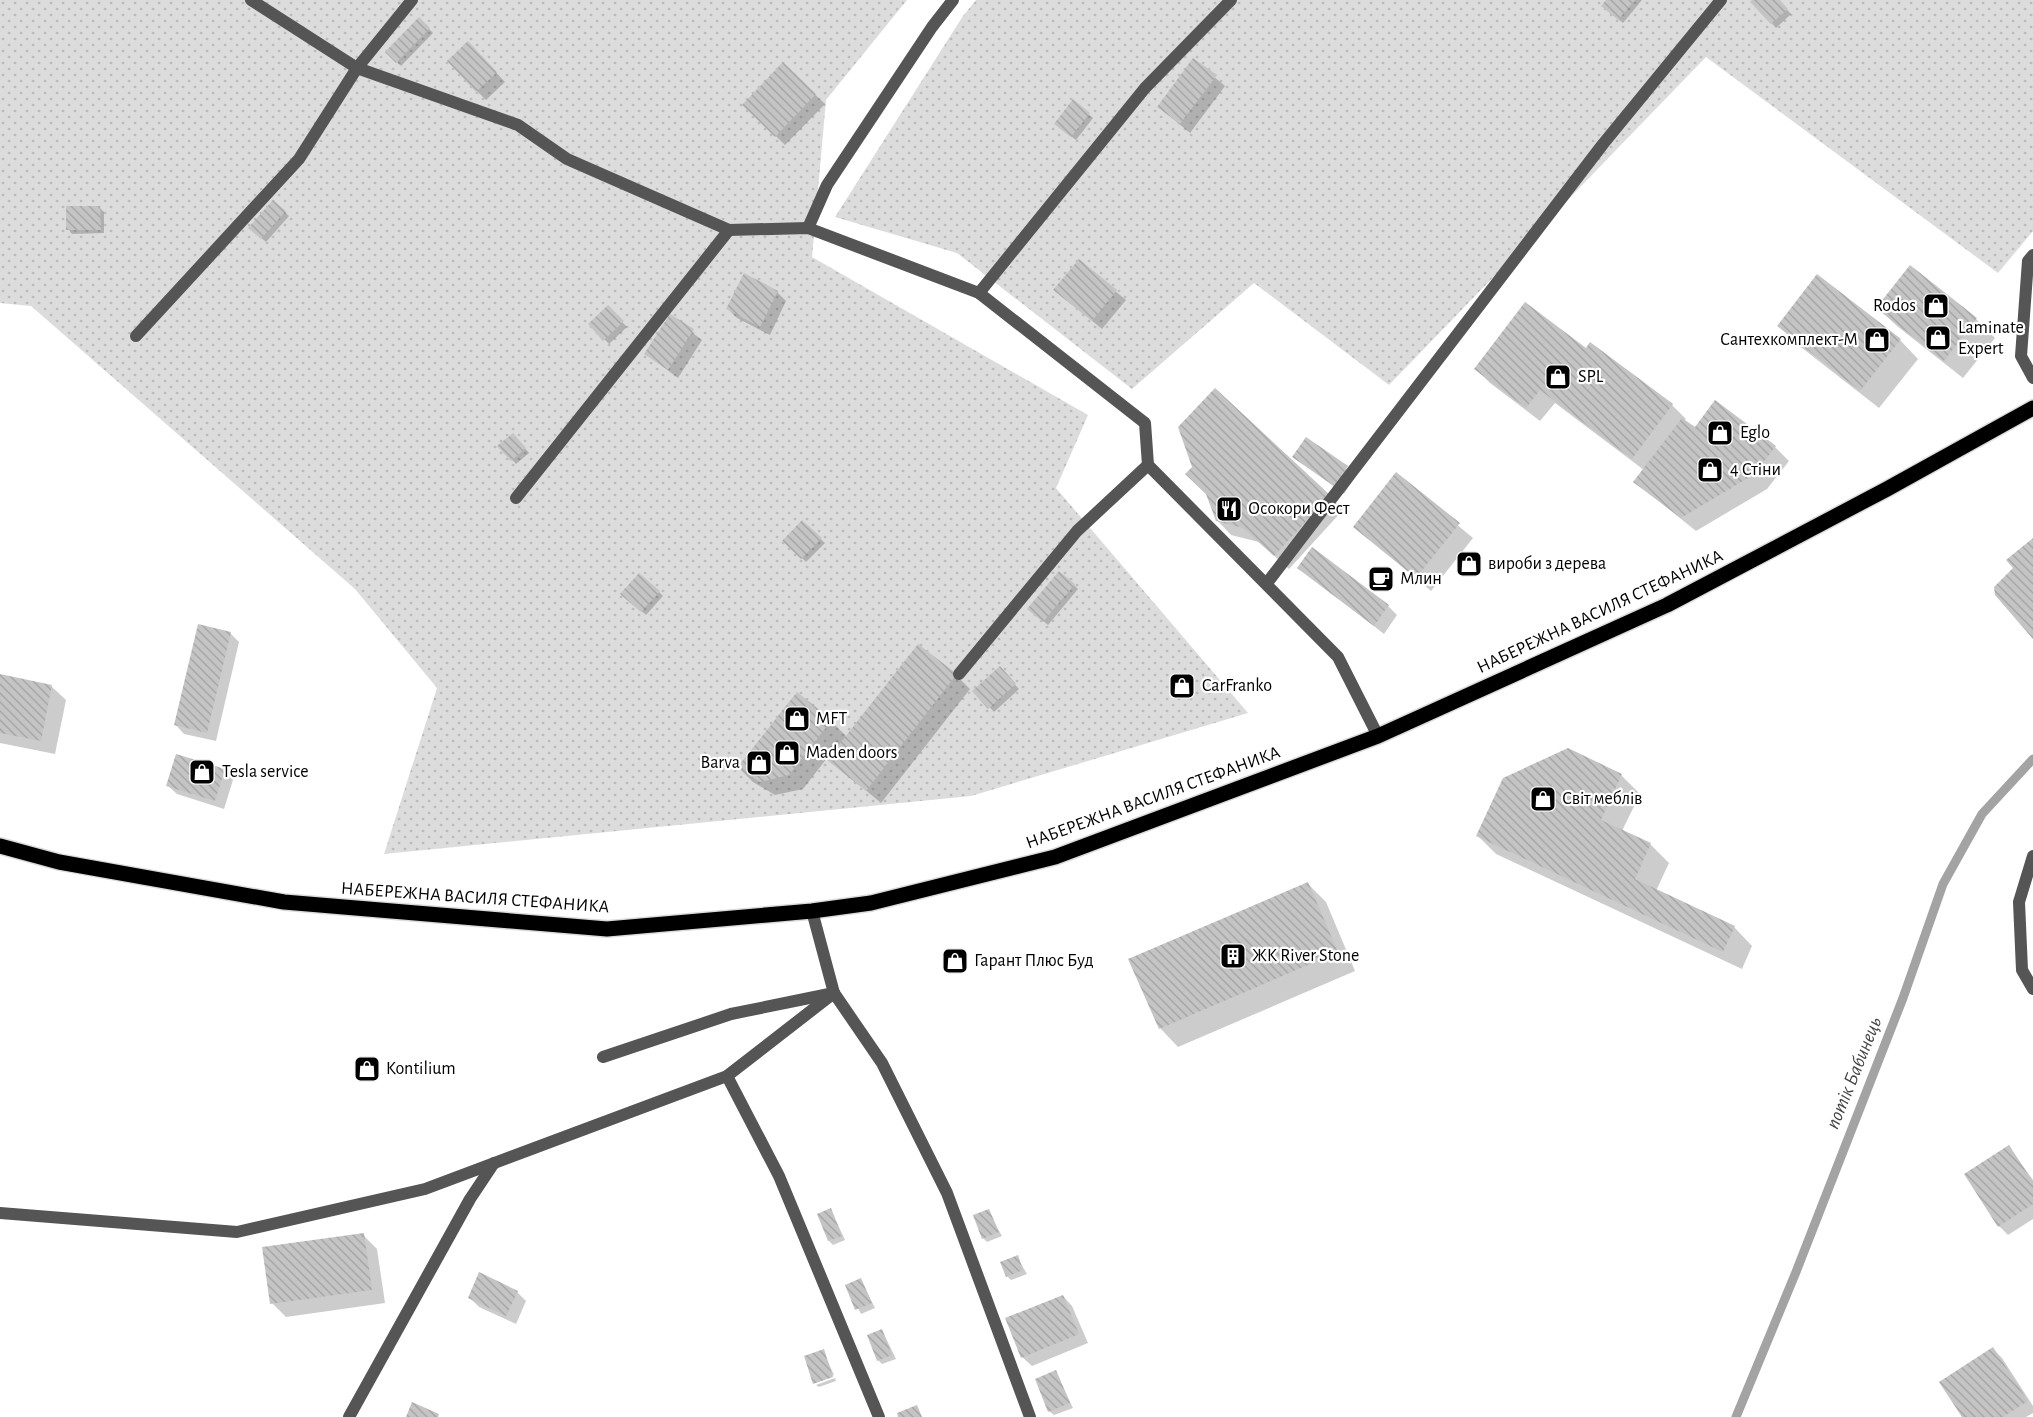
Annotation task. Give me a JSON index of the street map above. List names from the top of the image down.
{
  "streets": {
    "main road": ["НАБЕРЕЖНА ВАСИЛЯ СТЕФАНИКА"]
  },
  "water": ["потік Бабинець"],
  "places": {
    "shop": [
      "Rodos",
      "Laminate Expert",
      "Сантехкомплект-М",
      "SPL",
      "Eglo",
      "4 Стіни",
      "вироби з дерева",
      "CarFranko",
      "MFT",
      "Maden doors",
      "Barva",
      "Tesla service",
      "Світ меблів",
      "Гарант Плюс Буд",
      "Kontilium"
    ],
    "restaurant": ["Осокори Фест"],
    "cafe": ["Млин"],
    "building": ["ЖК River Stone"]
  }
}
